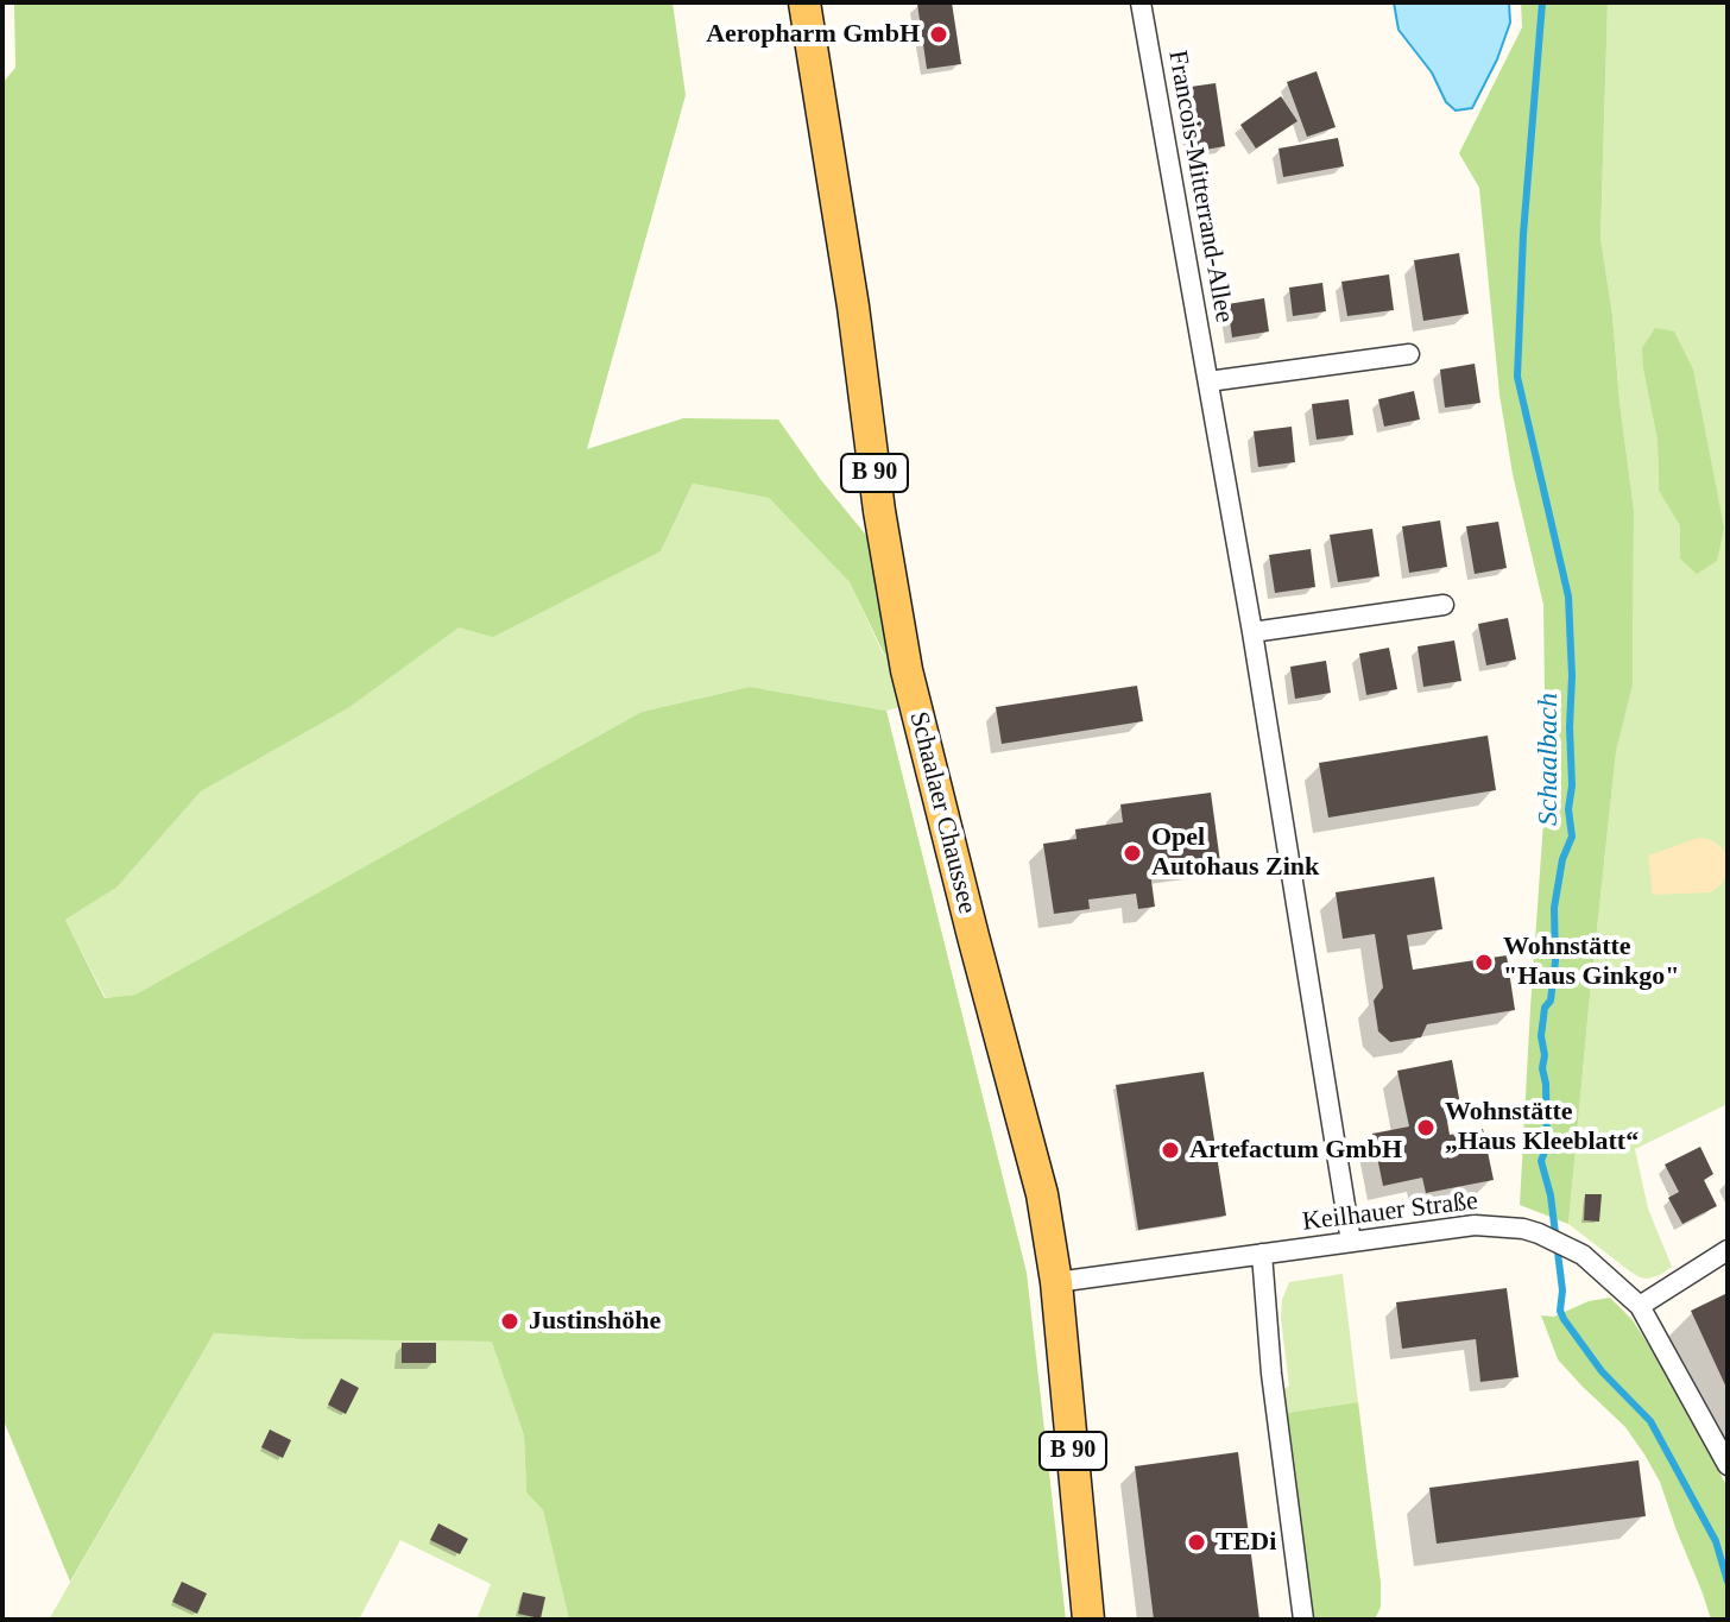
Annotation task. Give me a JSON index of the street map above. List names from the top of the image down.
{
  "streets": {
    "main road": ["B 90", "Schaalaer Chaussee"],
    "street": ["Francois-Mitterrand-Allee", "Keilhauer Straße"]
  },
  "crossings": [
    ["Francois-Mitterrand-Allee", "Keilhauer Straße"],
    ["Schaalaer Chaussee", "Keilhauer Straße"]
  ],
  "water": ["Schaalbach"],
  "places": [
    "Aeropharm GmbH",
    "Opel Autohaus Zink",
    "Wohnstätte \"Haus Ginkgo\"",
    "Wohnstätte „Haus Kleeblatt“",
    "Artefactum GmbH",
    "Justinshöhe",
    "TEDi"
  ]
}
